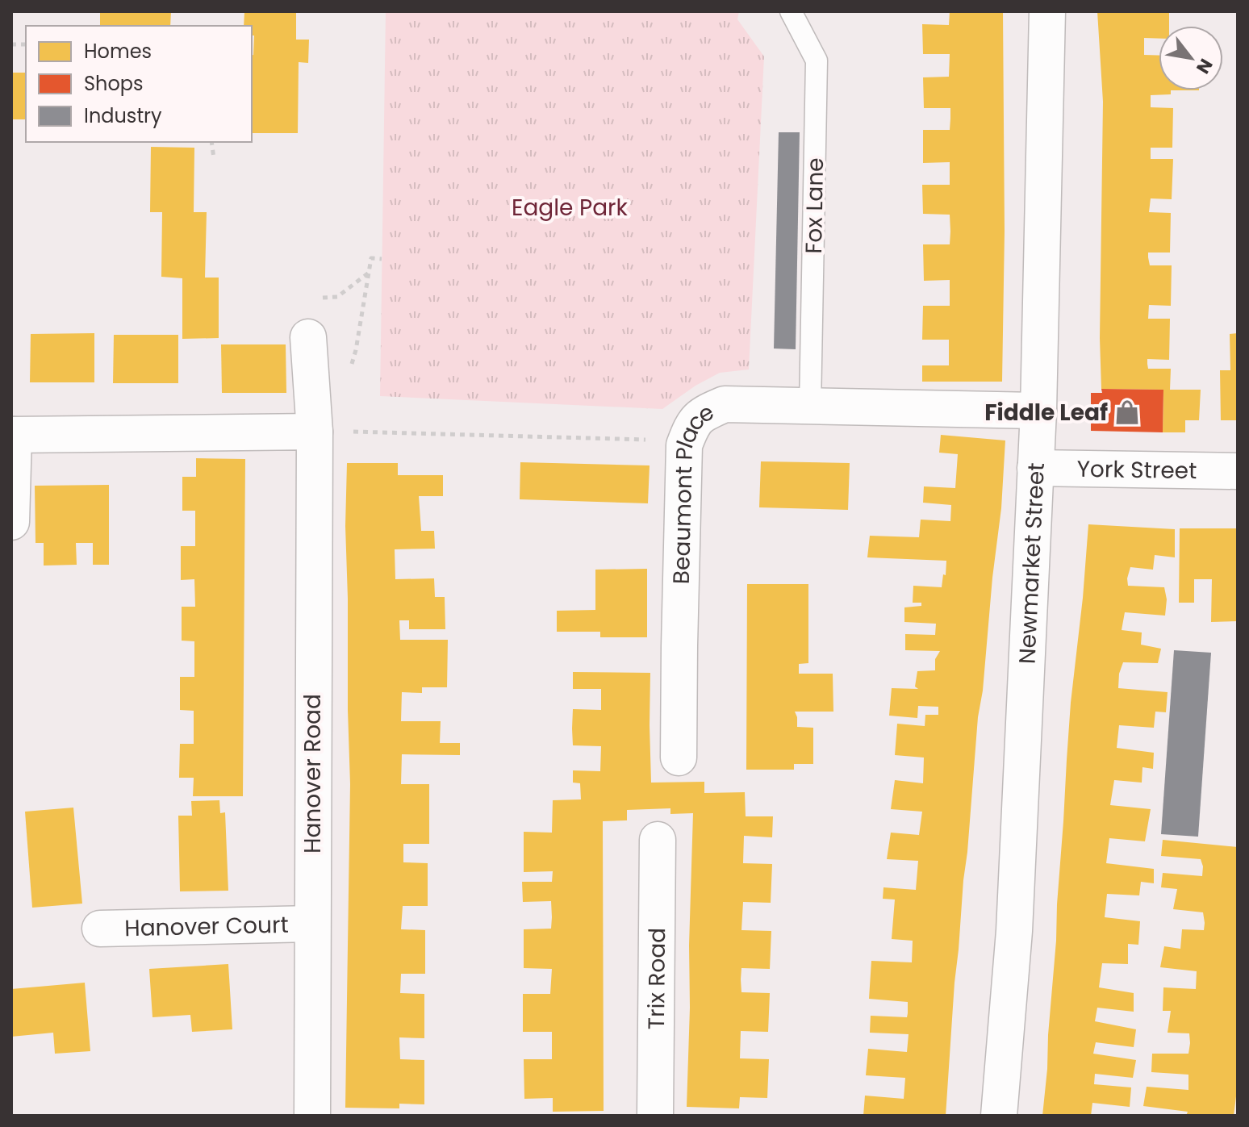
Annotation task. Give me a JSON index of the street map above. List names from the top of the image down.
{
  "streets": {
    "street": [
      "York Street",
      "Beaumont Place",
      "Newmarket Street",
      "Hanover Road",
      "Hanover Court",
      "Trix Road"
    ],
    "lane": ["Fox Lane"]
  },
  "crossings": [
    ["Fox Lane", "Beaumont Place"],
    ["York Street", "Newmarket Street"],
    ["Beaumont Place", "Newmarket Street"],
    ["Hanover Road", "Hanover Court"]
  ],
  "parks": ["Eagle Park"],
  "places": {
    "shop": ["Fiddle Leaf"]
  },
  "legend": ["Homes", "Shops", "Industry"],
  "north": "bottom right"
}
